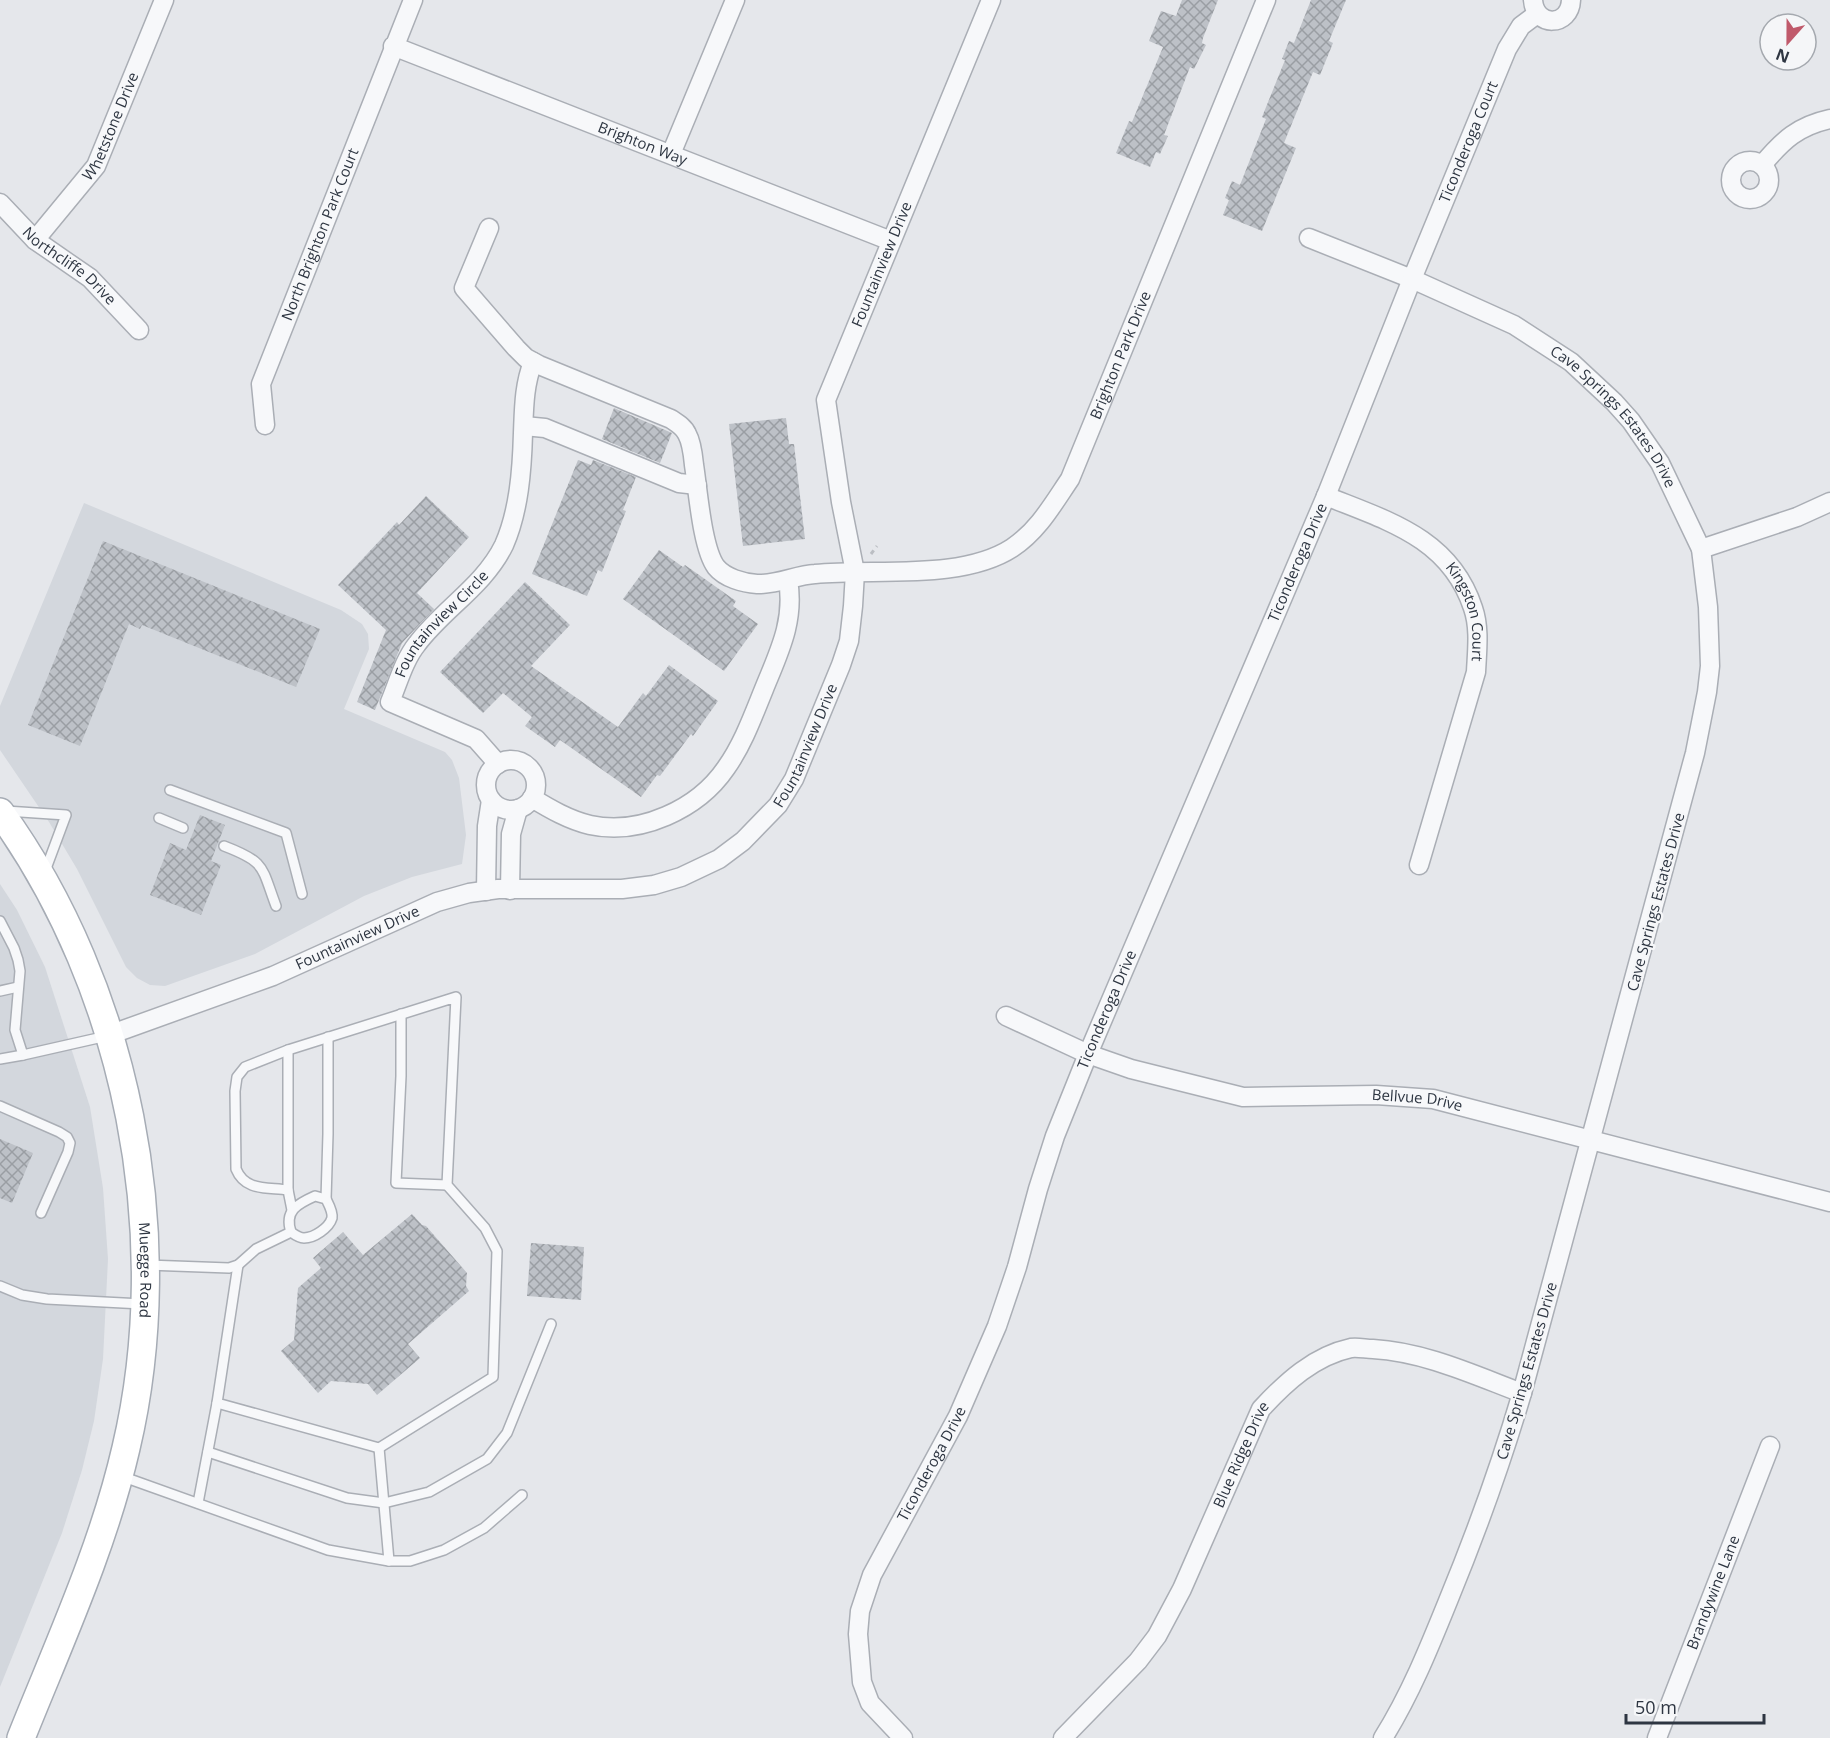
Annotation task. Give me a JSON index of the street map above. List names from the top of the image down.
{
  "streets": {
    "main road": ["Muegge Road"],
    "street": [
      "Whetstone Drive",
      "Ticonderoga Court",
      "Brighton Way",
      "North Brighton Park Court",
      "Fountainview Drive",
      "Northcliffe Drive",
      "Brighton Park Drive",
      "Cave Springs Estates Drive",
      "Ticonderoga Drive",
      "Kingston Court",
      "Fountainview Circle",
      "Bellvue Drive",
      "Blue Ridge Drive",
      "Brandywine Lane"
    ]
  },
  "crossings": [
    ["Whetstone Drive", "Northcliffe Drive"],
    ["Ticonderoga Court", "Cave Springs Estates Drive"],
    ["Ticonderoga Court", "Ticonderoga Drive"],
    ["Brighton Way", "North Brighton Park Court"],
    ["Brighton Way", "Fountainview Drive"],
    ["Fountainview Drive", "Brighton Park Drive"],
    ["Fountainview Drive", "Muegge Road"],
    ["Cave Springs Estates Drive", "Ticonderoga Drive"],
    ["Cave Springs Estates Drive", "Bellvue Drive"],
    ["Cave Springs Estates Drive", "Blue Ridge Drive"],
    ["Ticonderoga Drive", "Kingston Court"],
    ["Ticonderoga Drive", "Bellvue Drive"]
  ],
  "scale_bar": "50 m",
  "north": "bottom"
}
